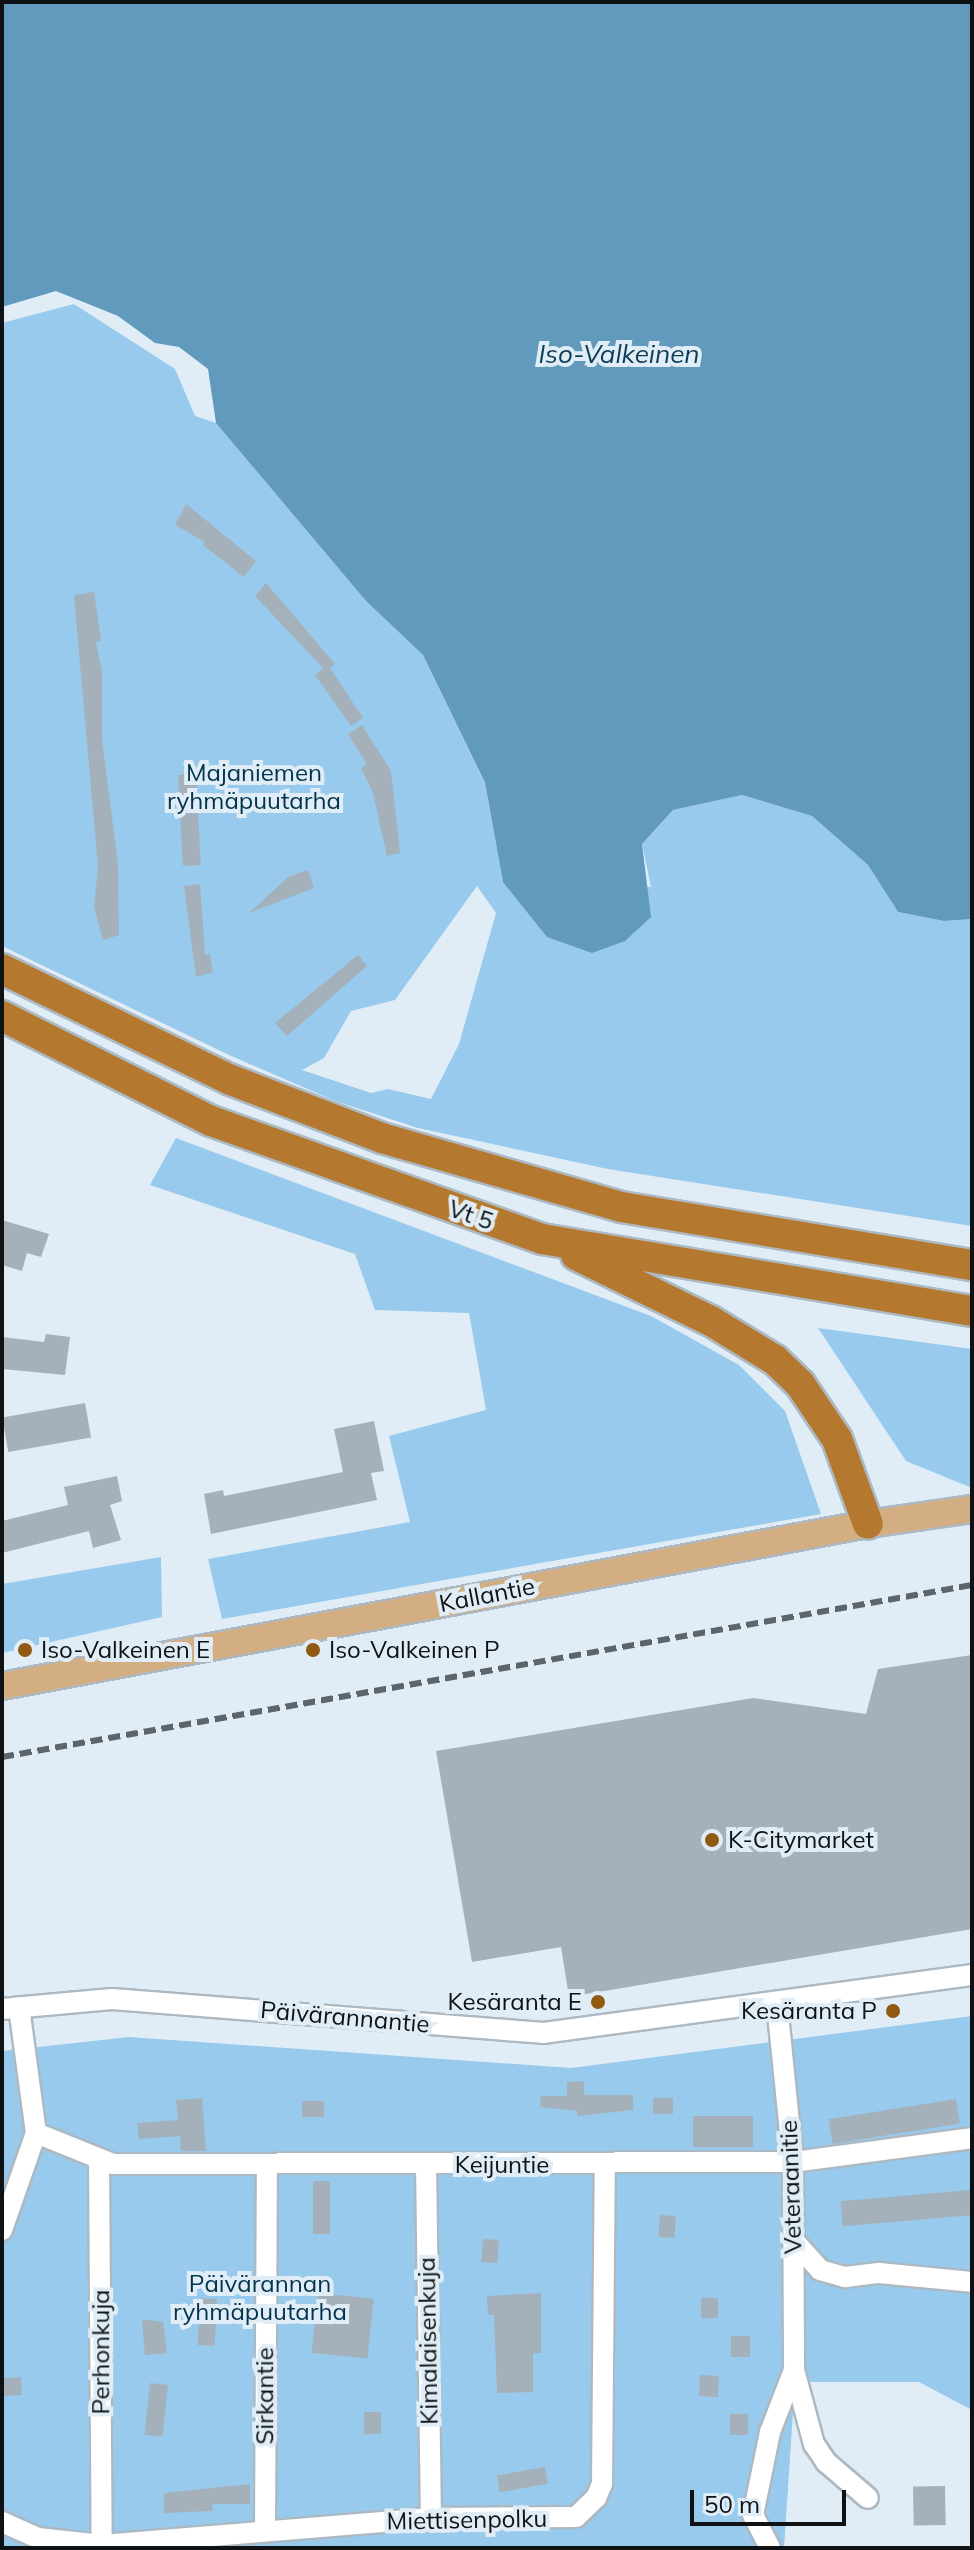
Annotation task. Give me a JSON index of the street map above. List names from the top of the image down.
{
  "streets": {
    "highway": ["Vt 5"],
    "main road": ["Kallantie"],
    "street": [
      "Päivärannantie",
      "Keijuntie",
      "Veteraanitie",
      "Kimalaisenkuja",
      "Perhonkuja",
      "Sirkantie",
      "Miettisenpolku"
    ]
  },
  "crossings": [
    ["Päivärannantie", "Veteraanitie"],
    ["Keijuntie", "Veteraanitie"],
    ["Keijuntie", "Kimalaisenkuja"],
    ["Keijuntie", "Perhonkuja"],
    ["Keijuntie", "Sirkantie"],
    ["Keijuntie", "Miettisenpolku"],
    ["Kimalaisenkuja", "Miettisenpolku"],
    ["Perhonkuja", "Miettisenpolku"],
    ["Sirkantie", "Miettisenpolku"]
  ],
  "water": ["Iso-Valkeinen"],
  "parks": ["Majaniemen ryhmäpuutarha", "Päivärannan ryhmäpuutarha"],
  "places": [
    "Iso-Valkeinen E",
    "Iso-Valkeinen P",
    "K-Citymarket",
    "Kesäranta E",
    "Kesäranta P"
  ],
  "scale_bar": "50 m"
}
